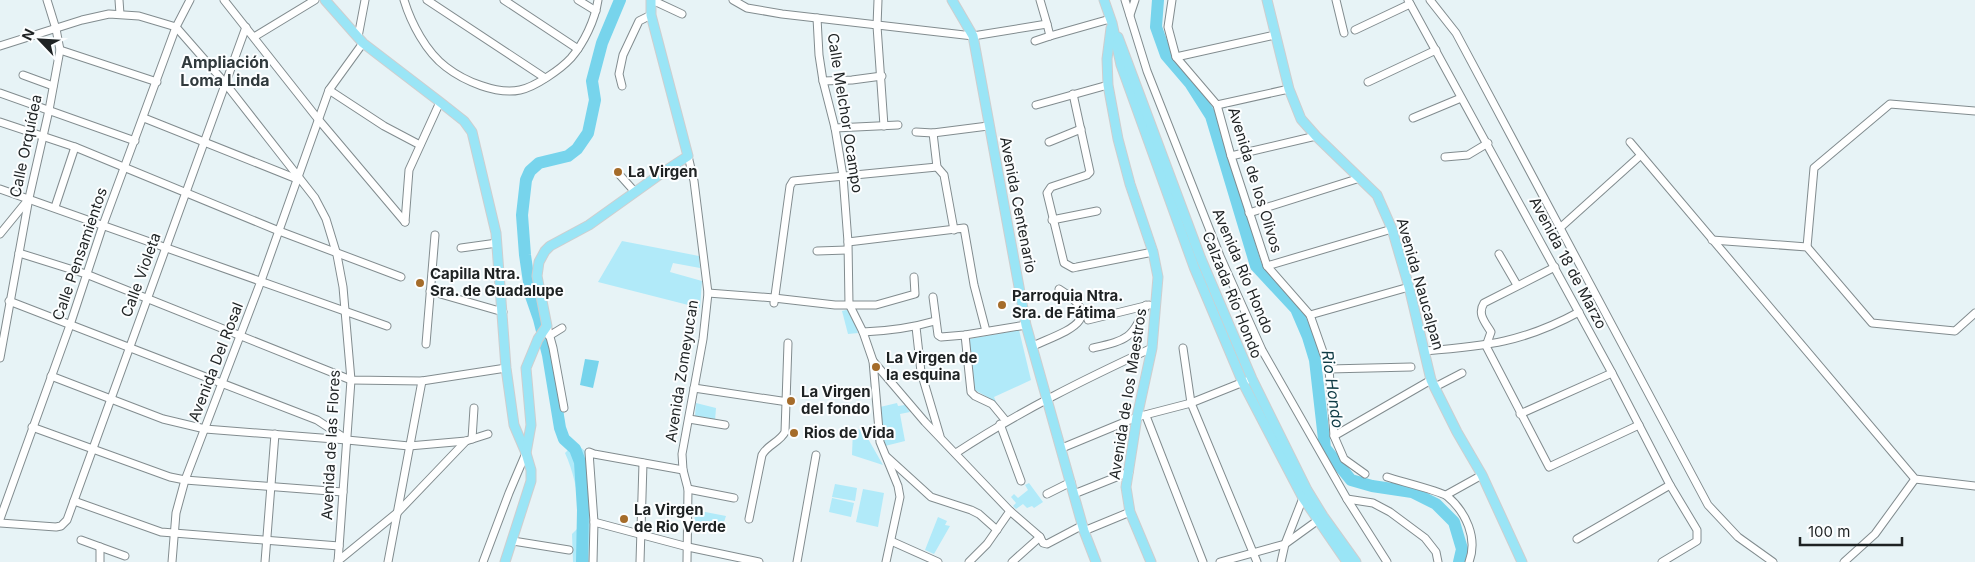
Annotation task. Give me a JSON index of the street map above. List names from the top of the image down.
{
  "streets": {
    "main road": [
      "Avenida Centenario",
      "Avenida Naucalpan",
      "Calzada Río Hondo",
      "Avenida de los Maestros"
    ],
    "street": [
      "Calle Melchor Ocampo",
      "Calle Orquídea",
      "Avenida de los Olivos",
      "Calle Pensamientos",
      "Avenida 18 de Marzo",
      "Avenida Río Hondo",
      "Calle Violeta",
      "Avenida Del Rosal",
      "Avenida Zomeyucan",
      "Avenida de las Flores"
    ]
  },
  "crossings": [
    ["Calle Pensamientos", "Calle Violeta"],
    ["Calle Pensamientos", "Avenida de las Flores"],
    ["Calle Violeta", "Avenida de las Flores"],
    ["Calzada Río Hondo", "Avenida de los Maestros"],
    ["Avenida Del Rosal", "Avenida de las Flores"]
  ],
  "districts": ["Ampliación Loma Linda"],
  "water": ["Rio Hondo"],
  "places": [
    "La Virgen",
    "Capilla Ntra. Sra. de Guadalupe",
    "Parroquia Ntra. Sra. de Fátima",
    "La Virgen de la esquina",
    "La Virgen del fondo",
    "Rios de Vida",
    "La Virgen de Rio Verde"
  ],
  "scale_bar": "100 m",
  "north": "top left"
}
